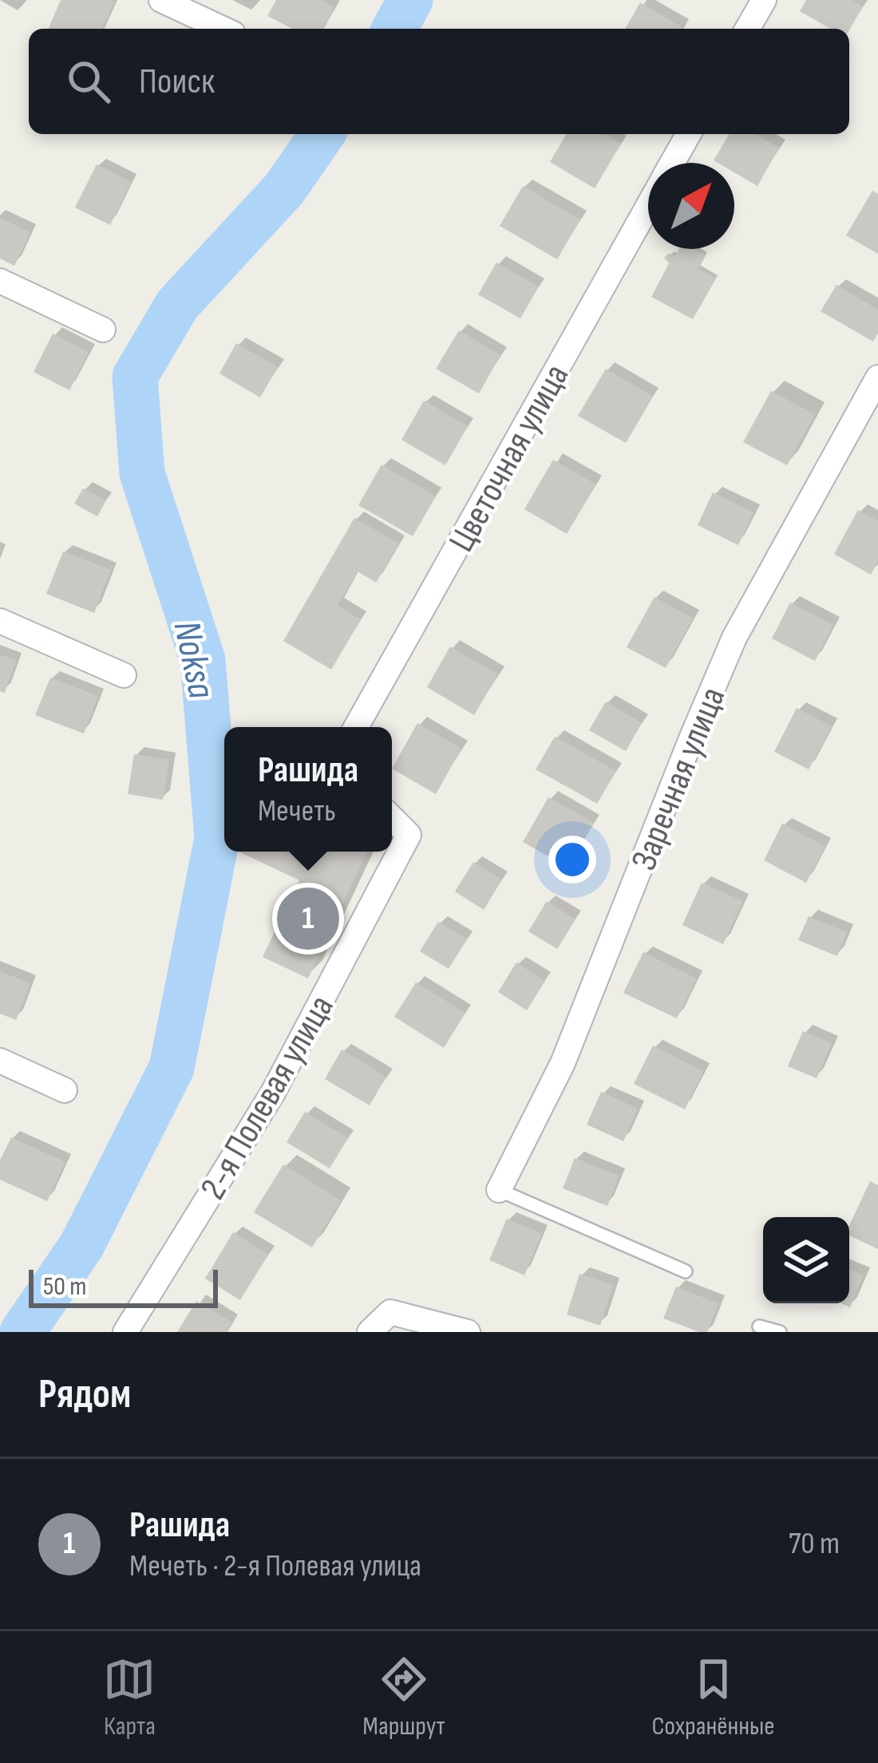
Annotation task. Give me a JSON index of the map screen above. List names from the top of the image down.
{
  "streets": {
    "street": ["Цветочная улица", "Заречная улица", "2-я Полевая улица"]
  },
  "water": ["Noksa"],
  "scale_bar": "50 m",
  "north": "top right",
  "page": {
    "search": "Поиск",
    "popup": ["Рашида", "Мечеть"],
    "pins": "1",
    "scale": "50 m",
    "heading": "Рядом",
    "list": [
      {
        "mark": "1",
        "name": "Рашида",
        "note": "Мечеть · 2-я Полевая улица",
        "value": "70 m"
      }
    ],
    "nav": ["Карта", "Маршрут", "Сохранённые"]
  }
}
